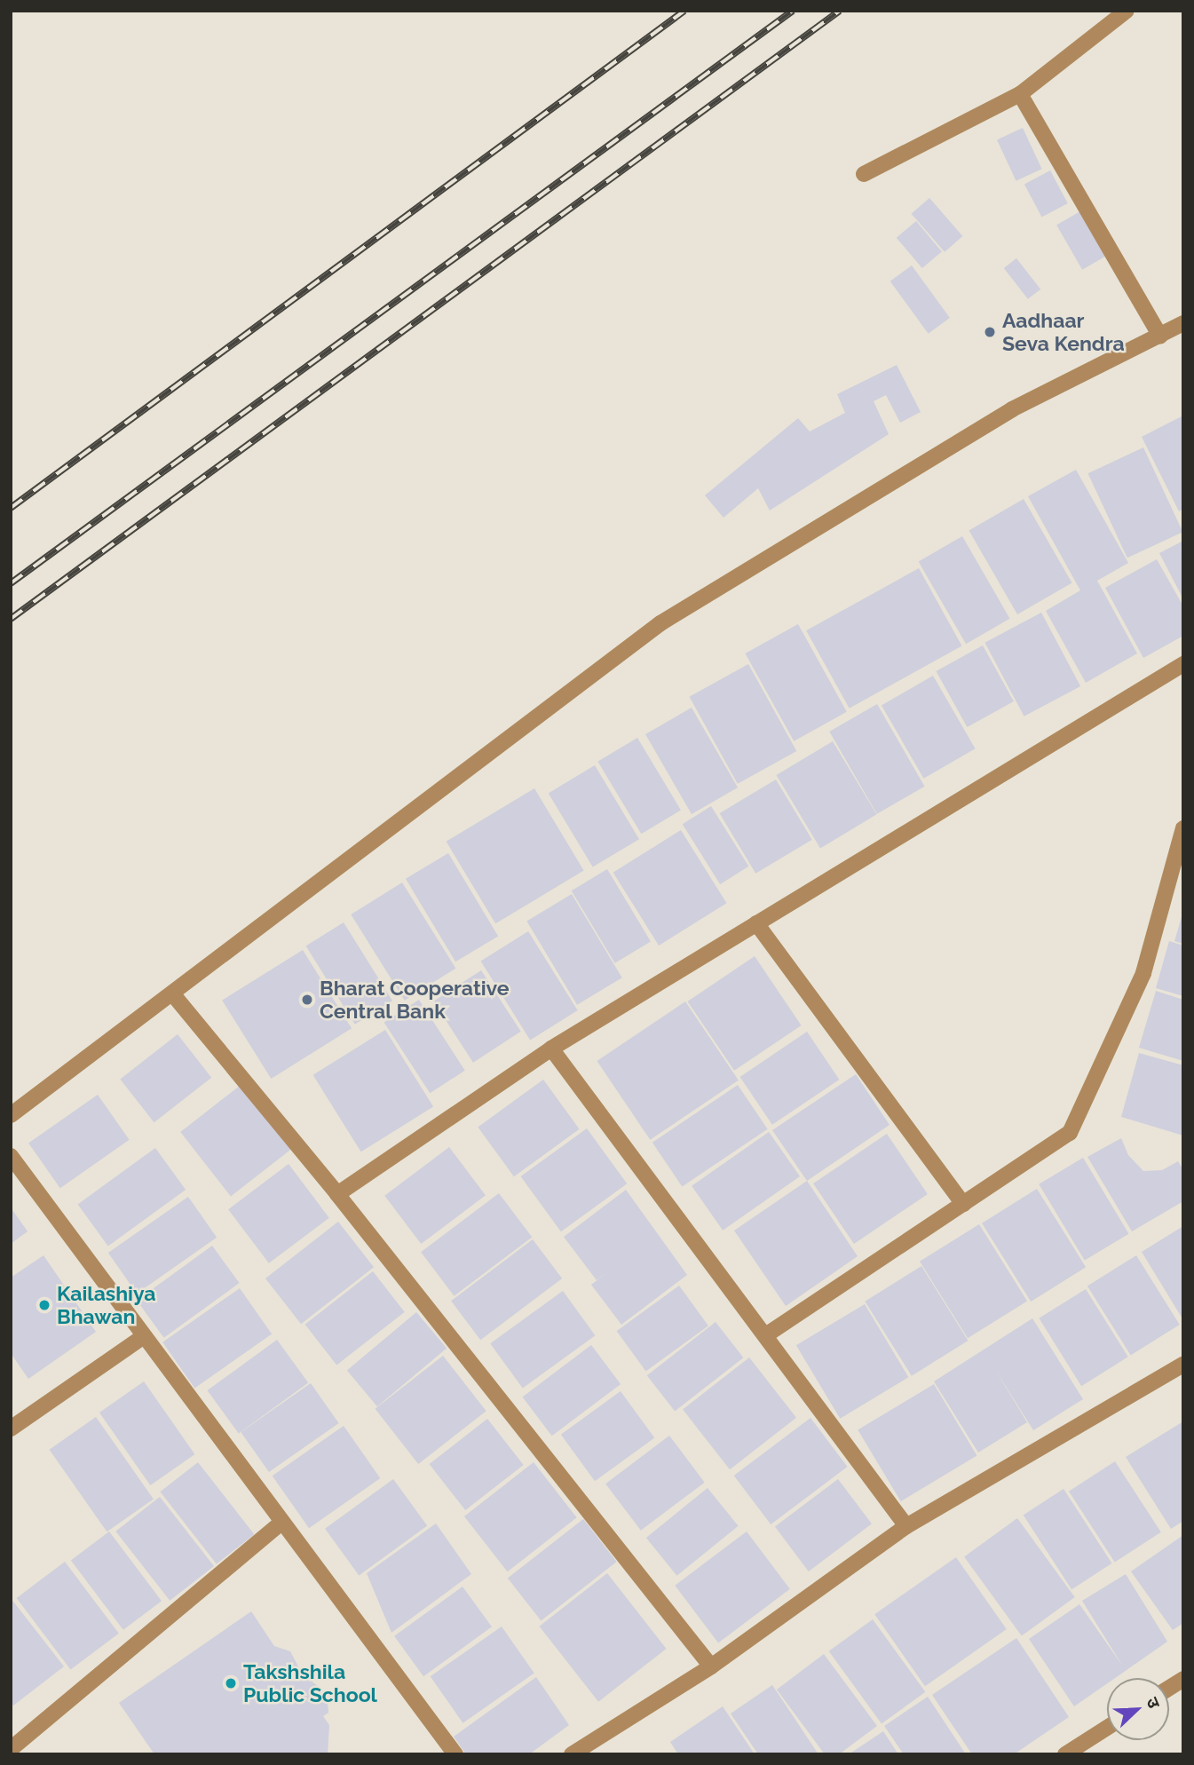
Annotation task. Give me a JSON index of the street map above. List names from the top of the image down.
{
  "places": [
    "Aadhaar Seva Kendra",
    "Bharat Cooperative Central Bank",
    "Kailashiya Bhawan",
    "Takshshila Public School"
  ],
  "north": "top right"
}
